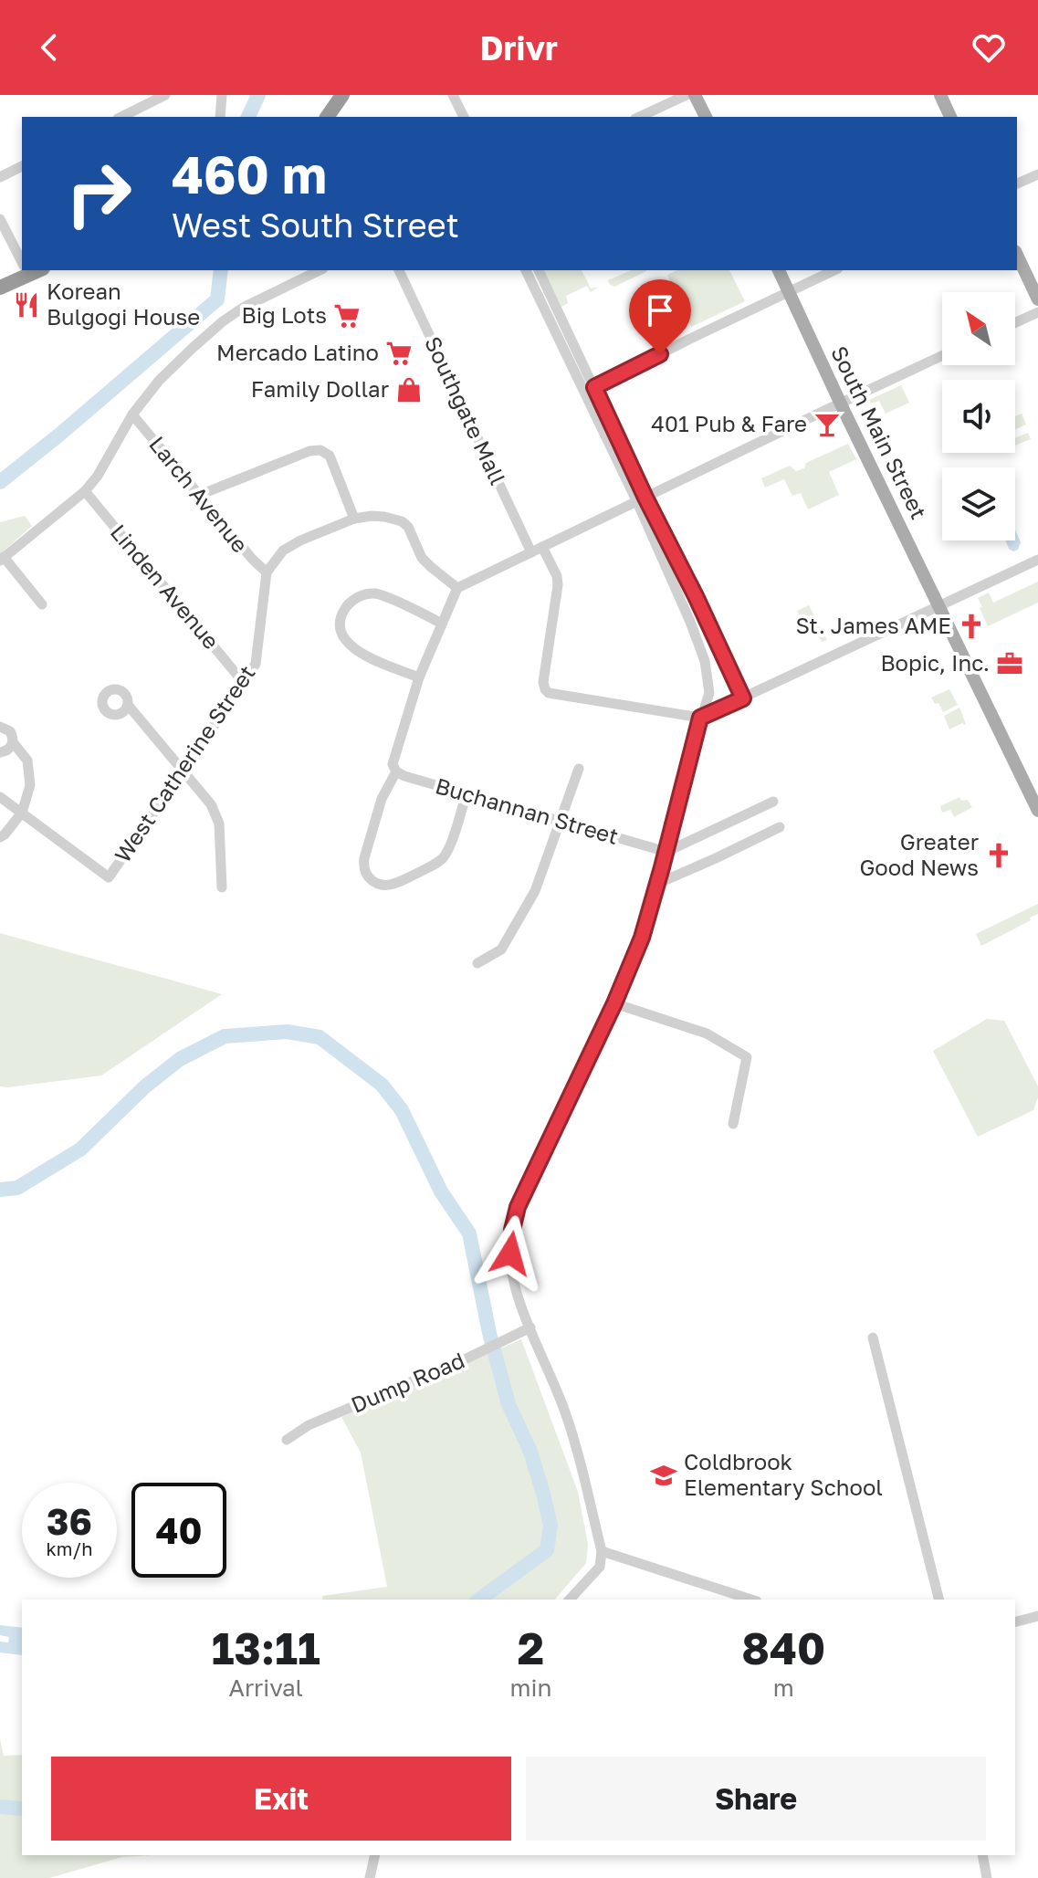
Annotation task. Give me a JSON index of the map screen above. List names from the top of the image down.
{
  "streets": {
    "main road": ["South Main Street"],
    "street": [
      "Southgate Mall",
      "Larch Avenue",
      "Linden Avenue",
      "West Catherine Street",
      "Buchannan Street",
      "Dump Road"
    ]
  },
  "crossings": [
    ["Larch Avenue", "West Catherine Street"],
    ["Linden Avenue", "West Catherine Street"]
  ],
  "places": {
    "restaurant": ["Korean Bulgogi House"],
    "supermarket": ["Big Lots", "Mercado Latino"],
    "shop": ["Family Dollar"],
    "bar": ["401 Pub & Fare"],
    "church": ["St. James AME", "Greater Good News"],
    "office": ["Bopic, Inc."],
    "school or university": ["Coldbrook Elementary School"]
  },
  "north": "top left",
  "page": {
    "header": "Drivr",
    "turn": ["460 m", "West South Street"],
    "speed": "36 km/h",
    "limit": "40",
    "eta": [
      "13:11",
      "Arrival",
      "2",
      "min",
      "840",
      "m"
    ],
    "buttons": ["Exit", "Share"]
  }
}
